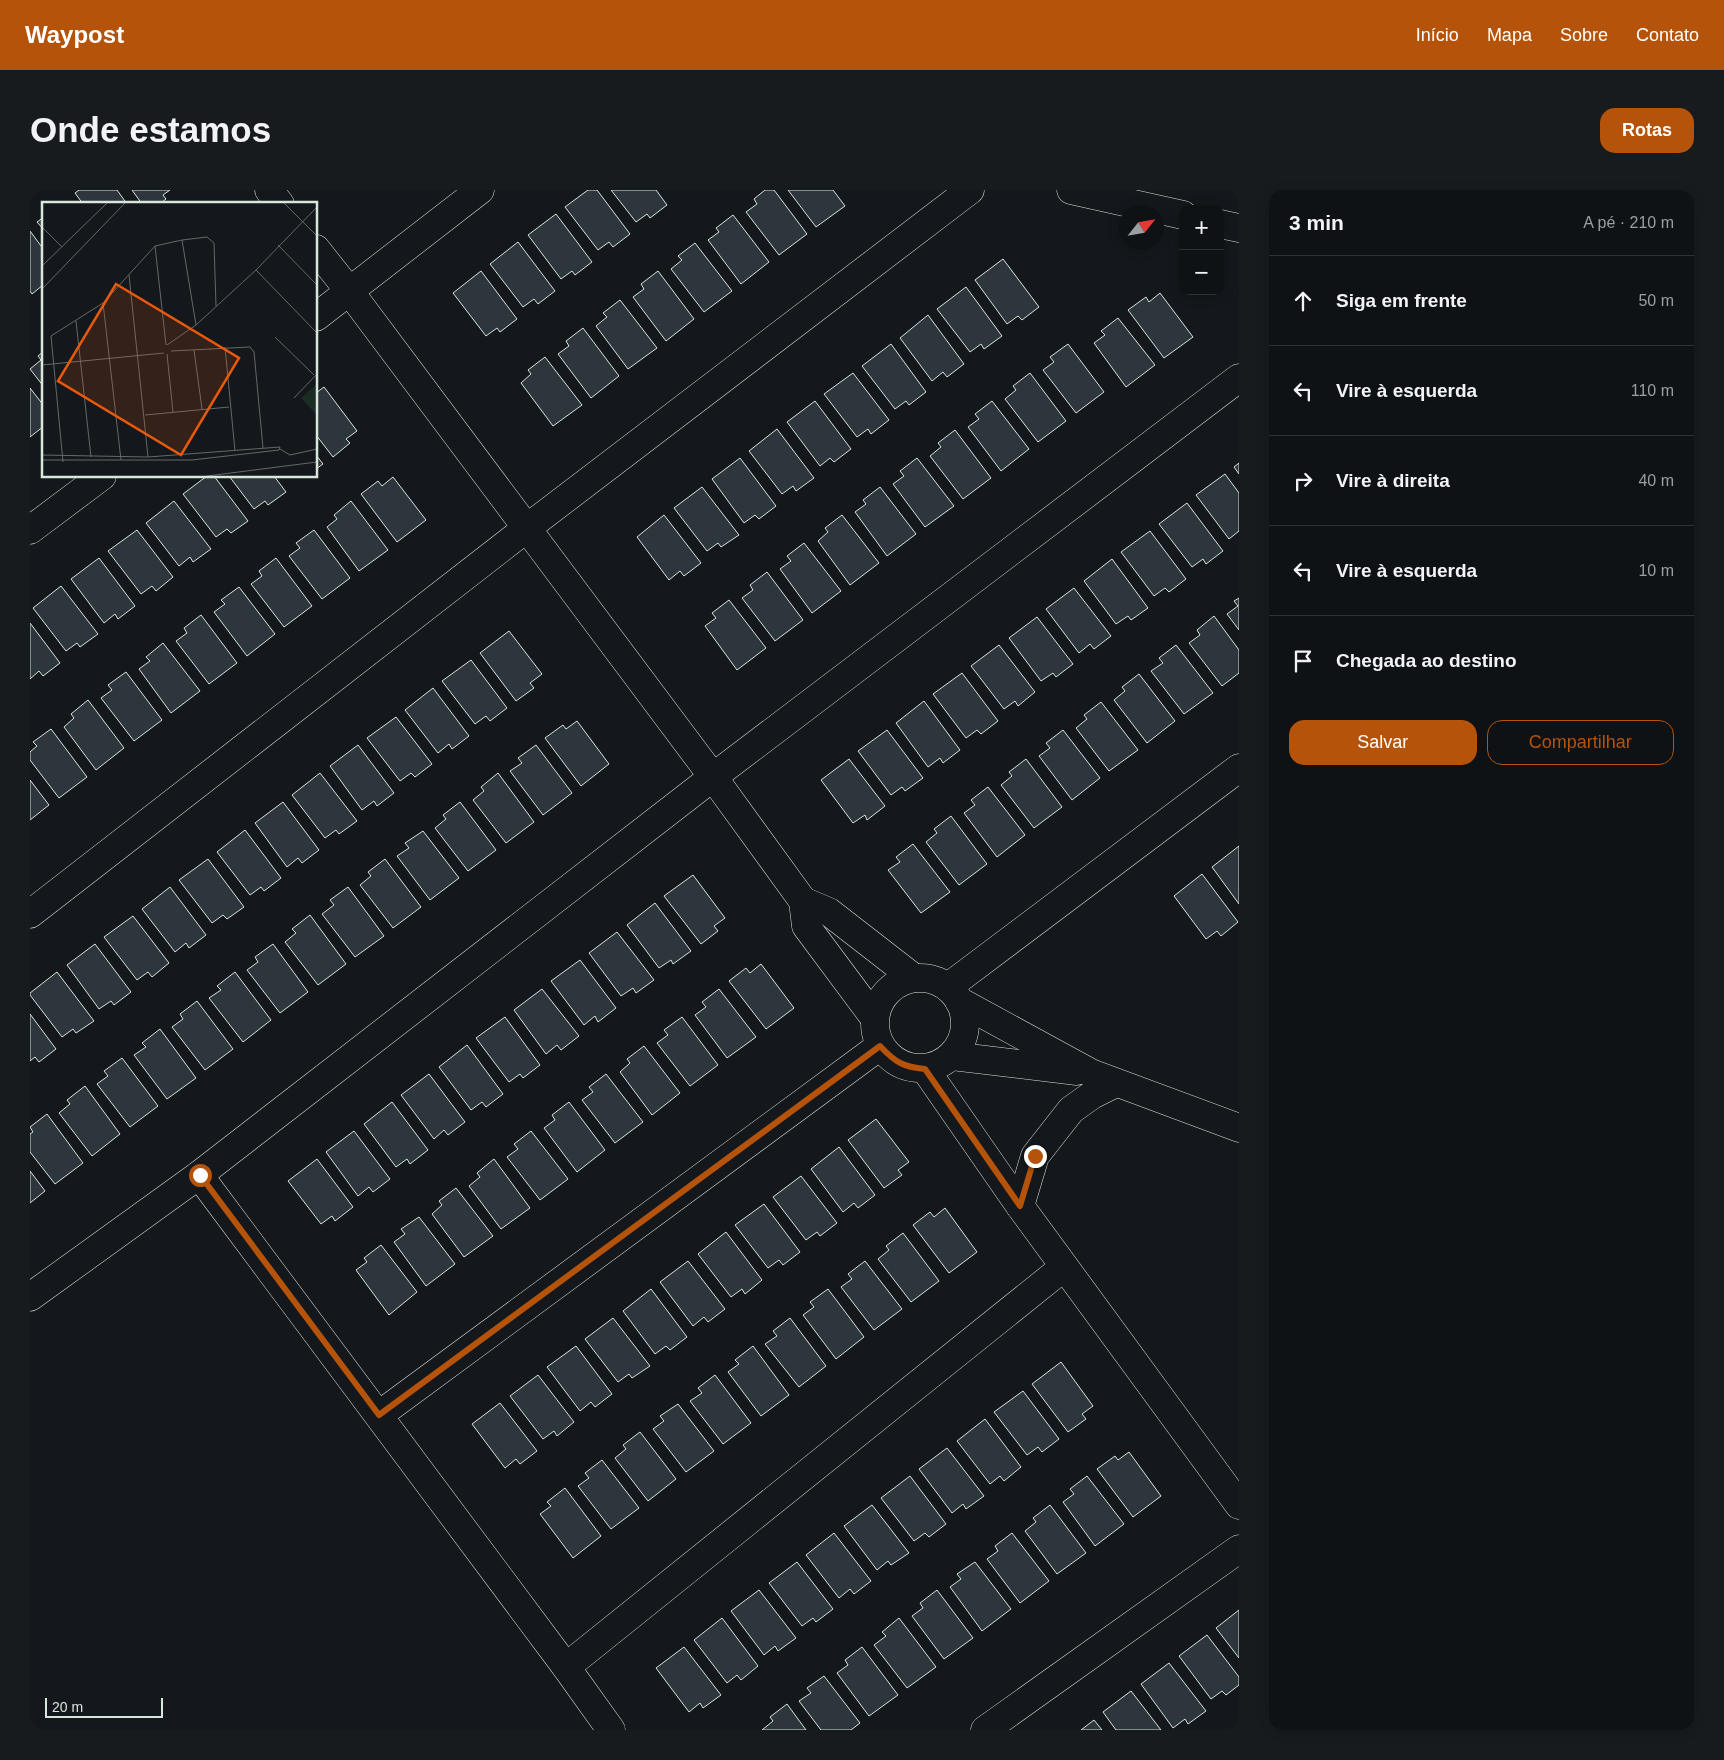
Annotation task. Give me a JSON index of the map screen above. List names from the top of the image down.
{
  "scale_bar": "20 m",
  "north": "top right",
  "page": {
    "header": "Waypost",
    "nav": [
      "Início",
      "Mapa",
      "Sobre",
      "Contato"
    ],
    "buttons": [
      "Rotas",
      ["Salvar", "Compartilhar"]
    ],
    "title": "Onde estamos",
    "heading": ["3 min", "A pé · 210 m"],
    "map_buttons": ["+", "−"],
    "list": [
      ["Siga em frente", "50 m"],
      ["Vire à esquerda", "110 m"],
      ["Vire à direita", "40 m"],
      ["Vire à esquerda", "10 m"],
      "Chegada ao destino"
    ],
    "scale": "20 m"
  }
}
